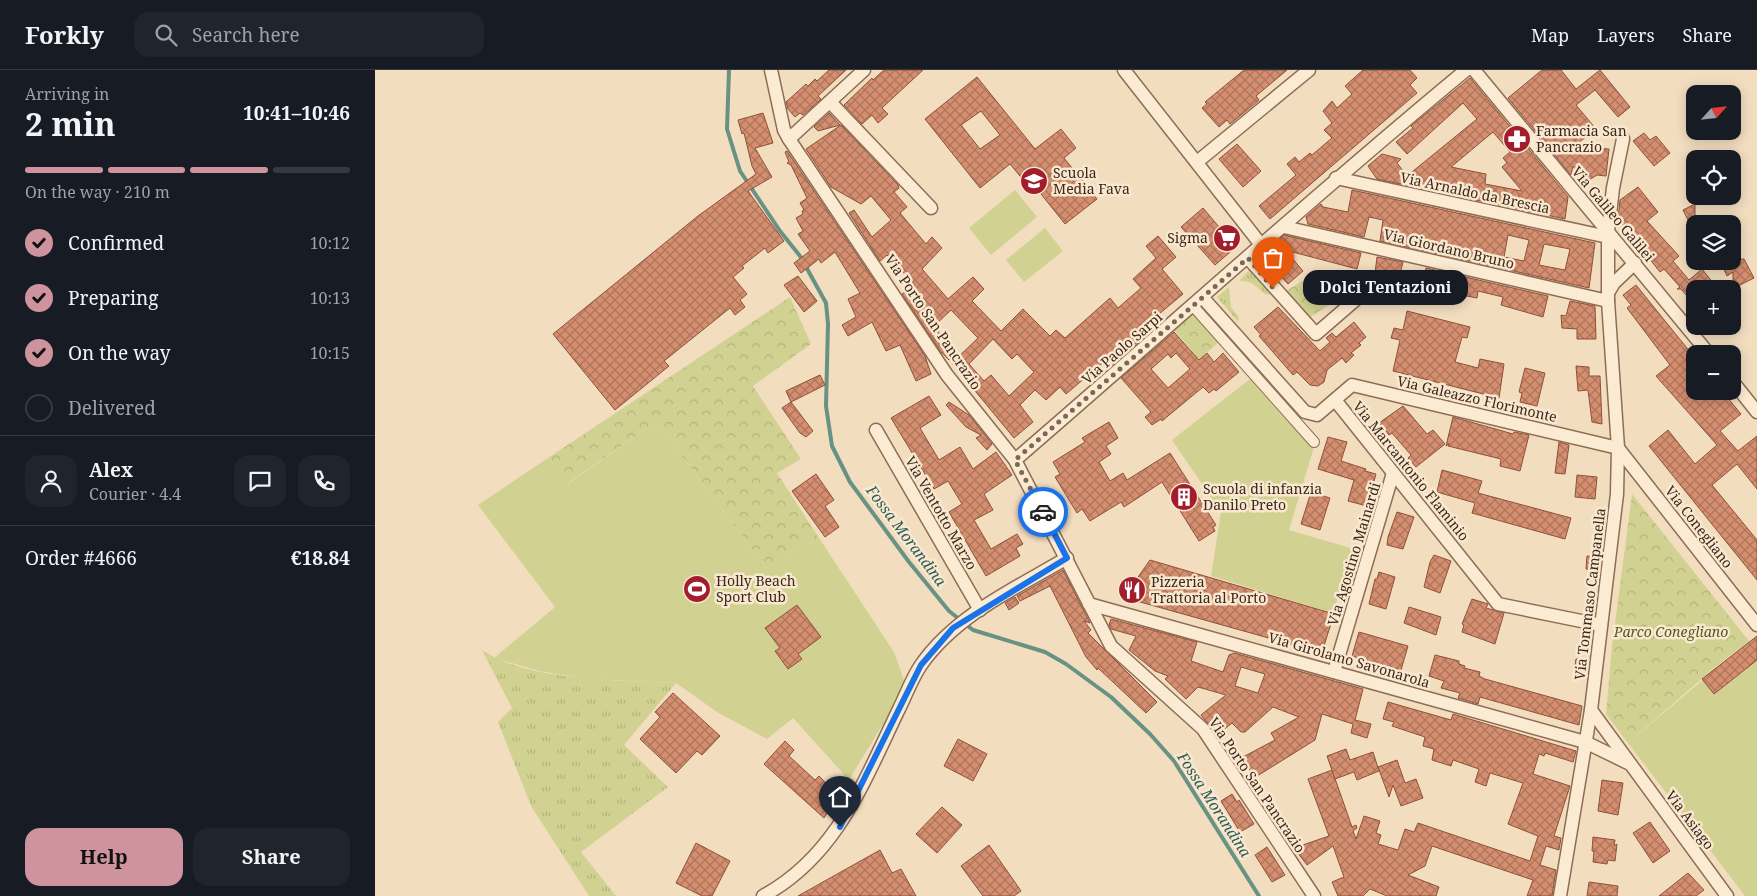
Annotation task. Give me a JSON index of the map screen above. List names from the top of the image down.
{
  "streets": {
    "street": [
      "Via Arnaldo da Brescia",
      "Via Galileo Galilei",
      "Via Giordano Bruno",
      "Via Porto San Pancrazio",
      "Via Paolo Sarpi",
      "Via Galeazzo Florimonte",
      "Via Marcantonio Flaminio",
      "Via Ventotto Marzo",
      "Via Conegliano",
      "Via Agostino Mainardi",
      "Via Tommaso Campanella",
      "Via Girolamo Savonarola",
      "Via Asiago"
    ]
  },
  "crossings": [
    ["Via Arnaldo da Brescia", "Via Galileo Galilei"],
    ["Via Arnaldo da Brescia", "Via Paolo Sarpi"],
    ["Via Arnaldo da Brescia", "Via Tommaso Campanella"],
    ["Via Galileo Galilei", "Via Tommaso Campanella"],
    ["Via Giordano Bruno", "Via Paolo Sarpi"],
    ["Via Giordano Bruno", "Via Tommaso Campanella"],
    ["Via Porto San Pancrazio", "Via Paolo Sarpi"],
    ["Via Porto San Pancrazio", "Via Girolamo Savonarola"],
    ["Via Paolo Sarpi", "Via Marcantonio Flaminio"],
    ["Via Galeazzo Florimonte", "Via Marcantonio Flaminio"],
    ["Via Galeazzo Florimonte", "Via Conegliano"],
    ["Via Galeazzo Florimonte", "Via Tommaso Campanella"],
    ["Via Marcantonio Flaminio", "Via Agostino Mainardi"],
    ["Via Marcantonio Flaminio", "Via Tommaso Campanella"],
    ["Via Conegliano", "Via Tommaso Campanella"],
    ["Via Agostino Mainardi", "Via Girolamo Savonarola"],
    ["Via Tommaso Campanella", "Via Girolamo Savonarola"],
    ["Via Tommaso Campanella", "Via Asiago"],
    ["Via Girolamo Savonarola", "Via Asiago"]
  ],
  "water": ["Fossa Morandina"],
  "parks": ["Parco Conegliano"],
  "places": {
    "pharmacy": ["Farmacia San Pancrazio"],
    "school or university": ["Scuola Media Fava"],
    "supermarket": ["Sigma"],
    "other": ["Dolci Tentazioni"],
    "building": ["Scuola di infanzia Danilo Preto"],
    "sports": ["Holly Beach Sport Club"],
    "restaurant": ["Pizzeria Trattoria al Porto"]
  },
  "north": "top right",
  "page": {
    "header": "Forkly",
    "search": "Search here",
    "nav": ["Map", "Layers", "Share"],
    "heading": ["2 min", "Arriving in", "10:41–10:46"],
    "panel": [
      "Alex",
      "Courier · 4.4",
      "Order #4666",
      "€18.84"
    ],
    "map_buttons": ["+", "−"],
    "bar": "On the way · 210 m",
    "list": [
      ["Confirmed", "10:12"],
      ["Preparing", "10:13"],
      ["On the way", "10:15"],
      "Delivered"
    ],
    "bubble": "Dolci Tentazioni",
    "buttons": ["Help", "Share"]
  }
}
